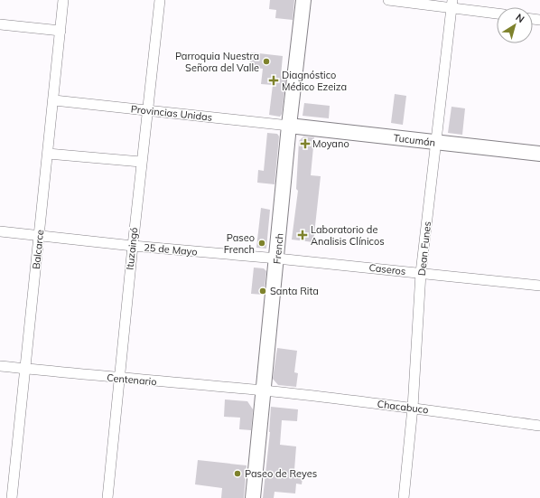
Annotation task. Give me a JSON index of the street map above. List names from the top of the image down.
{
  "streets": {
    "street": [
      "Provincias Unidas",
      "Tucumán",
      "Ituzaingó",
      "French",
      "Dean Funes",
      "Balcarce",
      "25 de Mayo",
      "Caseros",
      "Centenario",
      "Chacabuco"
    ]
  },
  "crossings": [
    ["Provincias Unidas", "Tucumán"],
    ["Provincias Unidas", "Ituzaingó"],
    ["Provincias Unidas", "French"],
    ["Provincias Unidas", "Balcarce"],
    ["Tucumán", "French"],
    ["Tucumán", "Dean Funes"],
    ["Ituzaingó", "25 de Mayo"],
    ["Ituzaingó", "Centenario"],
    ["French", "25 de Mayo"],
    ["French", "Caseros"],
    ["French", "Centenario"],
    ["French", "Chacabuco"],
    ["Dean Funes", "Caseros"],
    ["Dean Funes", "Chacabuco"],
    ["Balcarce", "25 de Mayo"],
    ["Balcarce", "Centenario"],
    ["25 de Mayo", "Caseros"],
    ["Centenario", "Chacabuco"]
  ],
  "places": {
    "other": [
      "Parroquia Nuestra Señora del Valle",
      "Paseo French",
      "Santa Rita",
      "Paseo de Reyes"
    ],
    "health": ["Diagnóstico Médico Ezeiza", "Moyano", "Laboratorio de Analisis Clínicos"]
  },
  "north": "top right"
}
